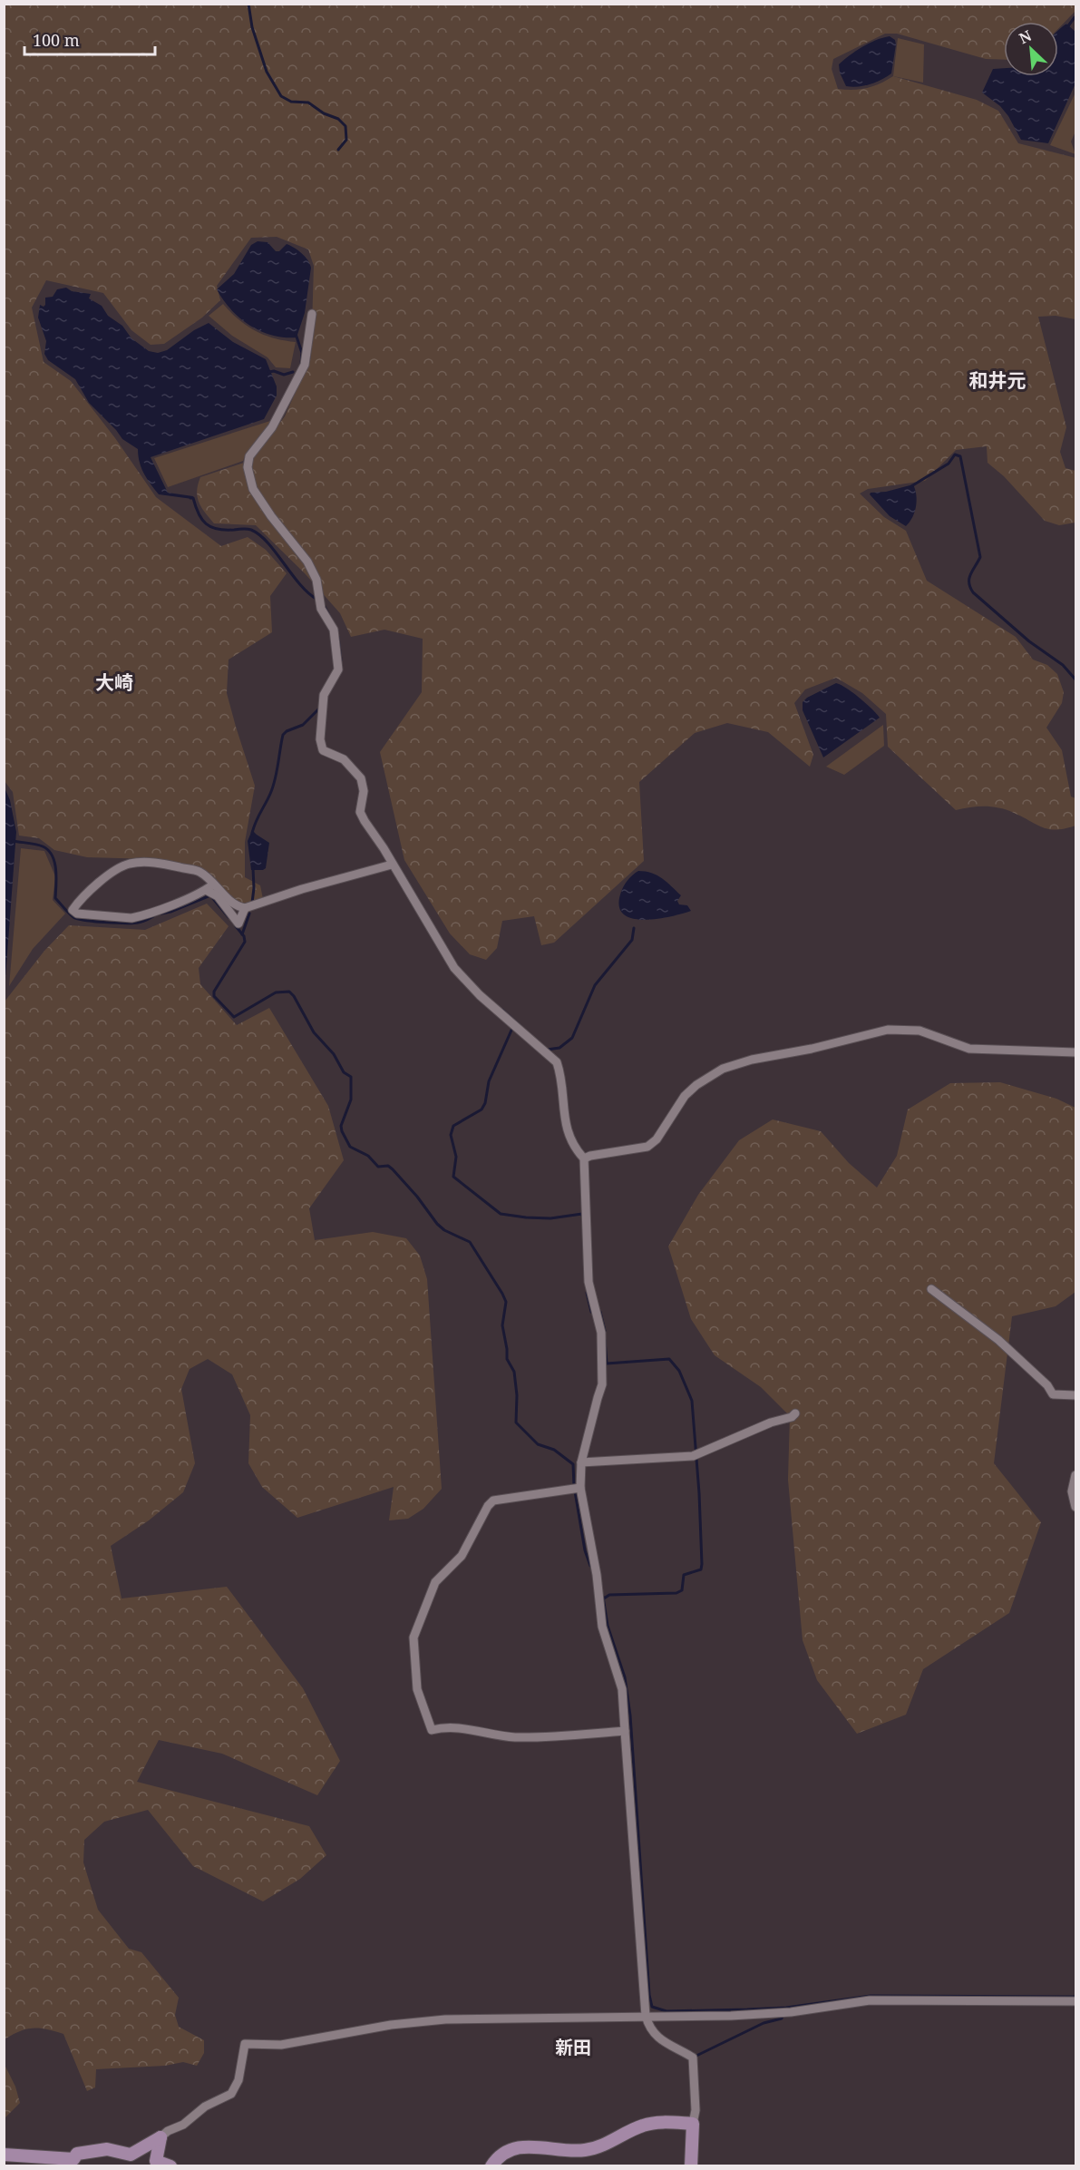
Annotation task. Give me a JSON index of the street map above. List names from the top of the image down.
{
  "districts": ["和井元", "大崎", "新田"],
  "scale_bar": "100 m",
  "north": "top left"
}
